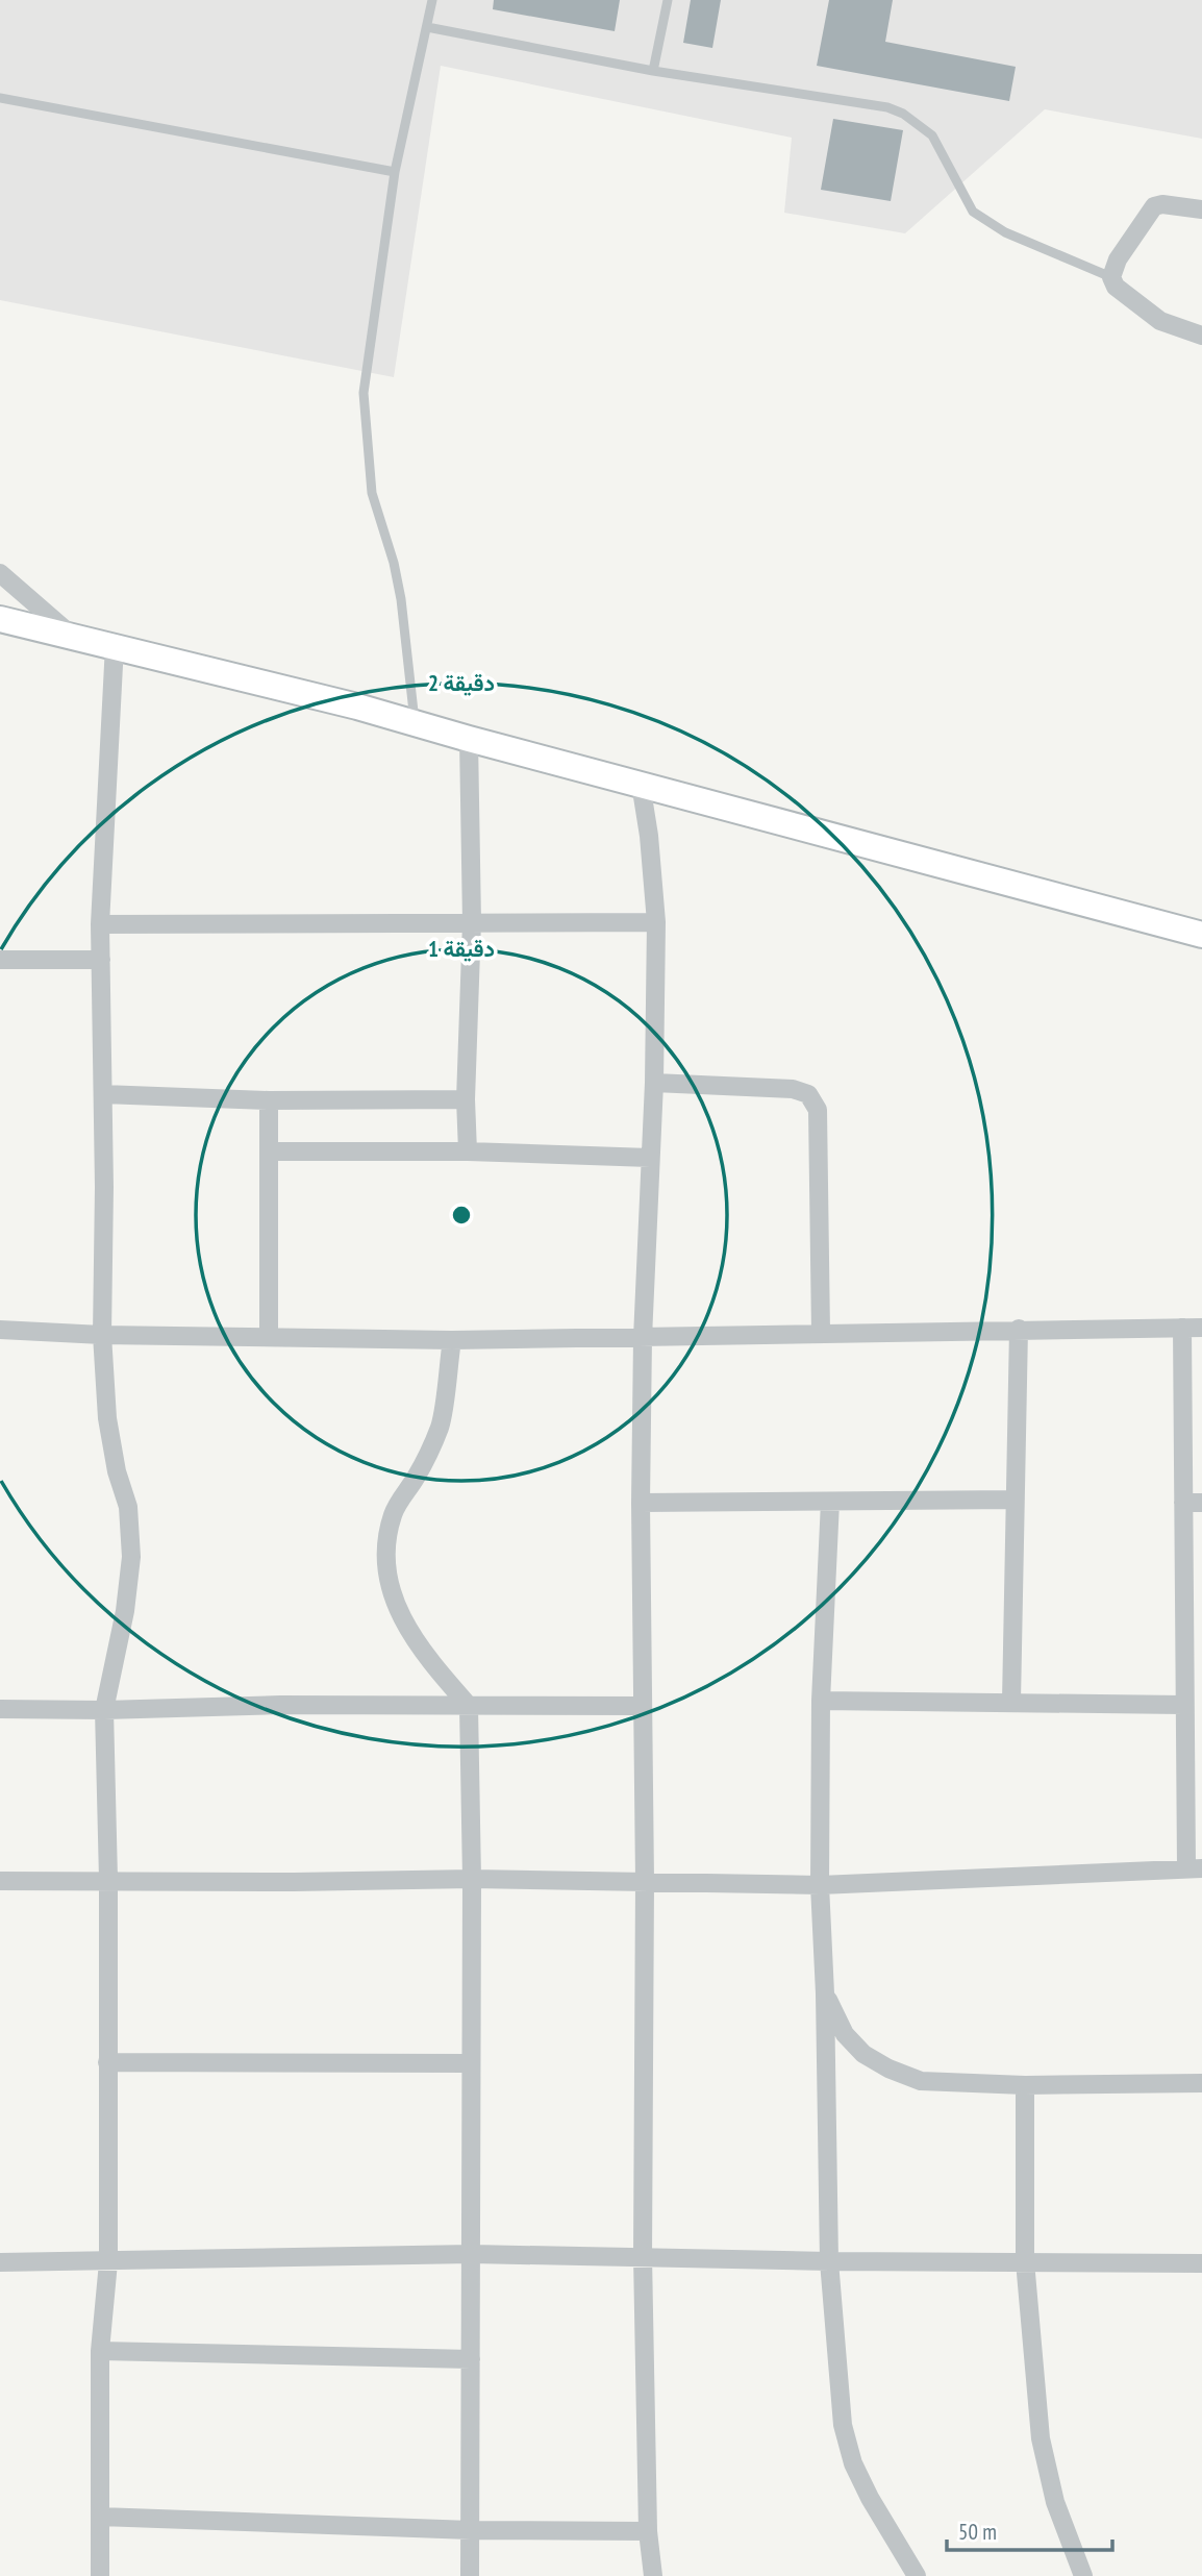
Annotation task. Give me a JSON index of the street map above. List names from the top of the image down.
{
  "scale_bar": "50 m",
  "rings": ["2 دقيقة", "1 دقيقة"]
}
